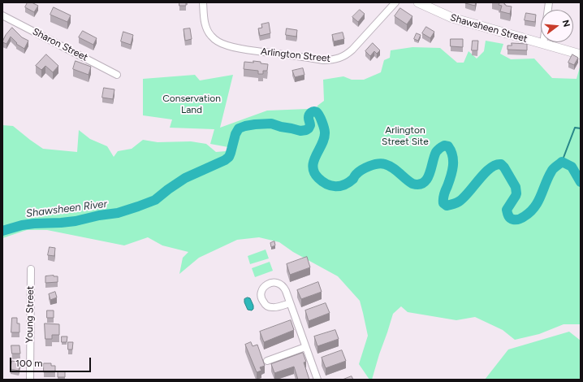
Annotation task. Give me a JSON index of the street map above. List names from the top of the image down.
{
  "streets": {
    "main road": ["Shawsheen Street"],
    "street": ["Sharon Street", "Arlington Street", "Young Street"]
  },
  "water": ["Shawsheen River"],
  "parks": ["Conservation Land", "Arlington Street Site"],
  "scale_bar": "100 m",
  "north": "right"
}
